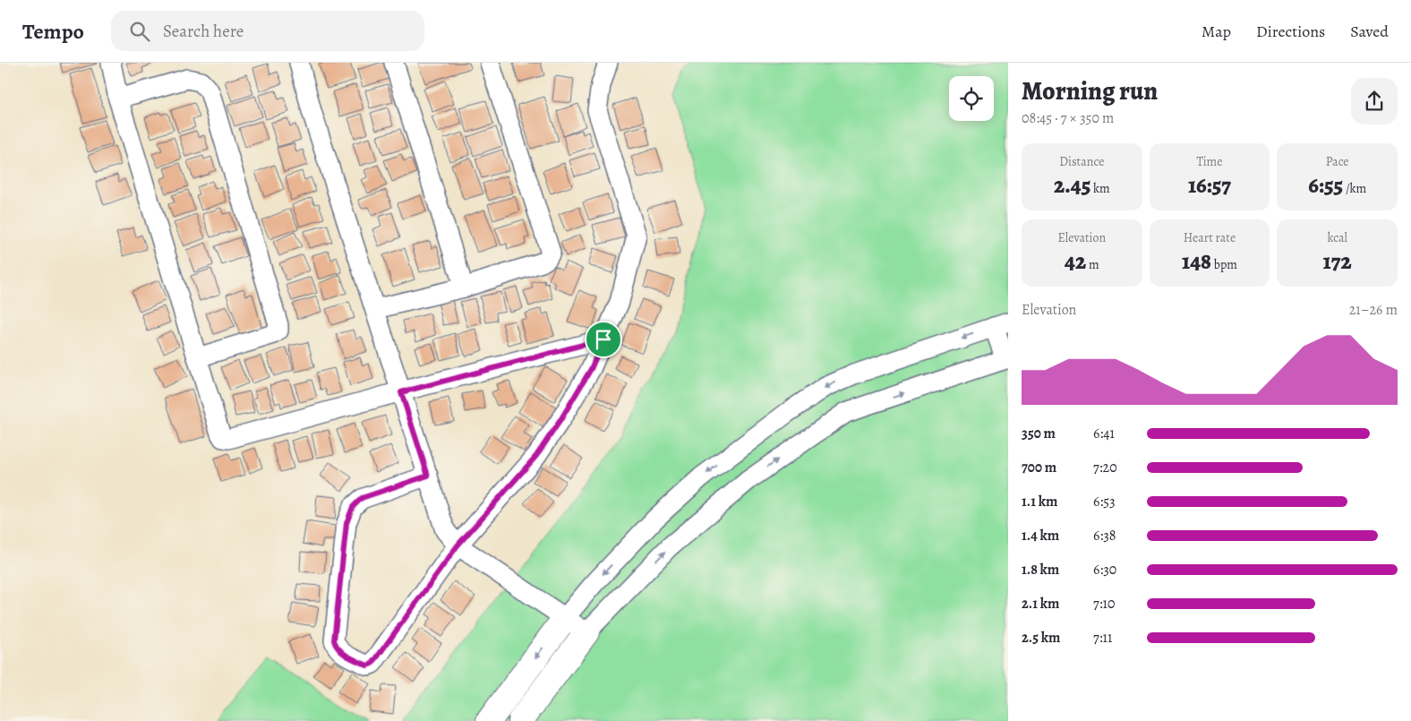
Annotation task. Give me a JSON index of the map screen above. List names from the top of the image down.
{
  "page": {
    "header": "Tempo",
    "search": "Search here",
    "nav": ["Map", "Directions", "Saved"],
    "heading": ["Morning run", "08:45 · 7 × 350 m"],
    "stats": [
      ["Distance", "2.45 km"],
      ["Time", "16:57"],
      ["Pace", "6:55 /km"],
      ["Elevation", "42 m"],
      ["Heart rate", "148 bpm"],
      ["kcal", "172"]
    ],
    "chart": ["Elevation", "21–26 m"],
    "list": [
      {
        "name": "350 m",
        "note": "6:41"
      },
      {
        "name": "700 m",
        "note": "7:20"
      },
      {
        "name": "1.1 km",
        "note": "6:53"
      },
      {
        "name": "1.4 km",
        "note": "6:38"
      },
      {
        "name": "1.8 km",
        "note": "6:30"
      },
      {
        "name": "2.1 km",
        "note": "7:10"
      },
      {
        "name": "2.5 km",
        "note": "7:11"
      }
    ]
  }
}
